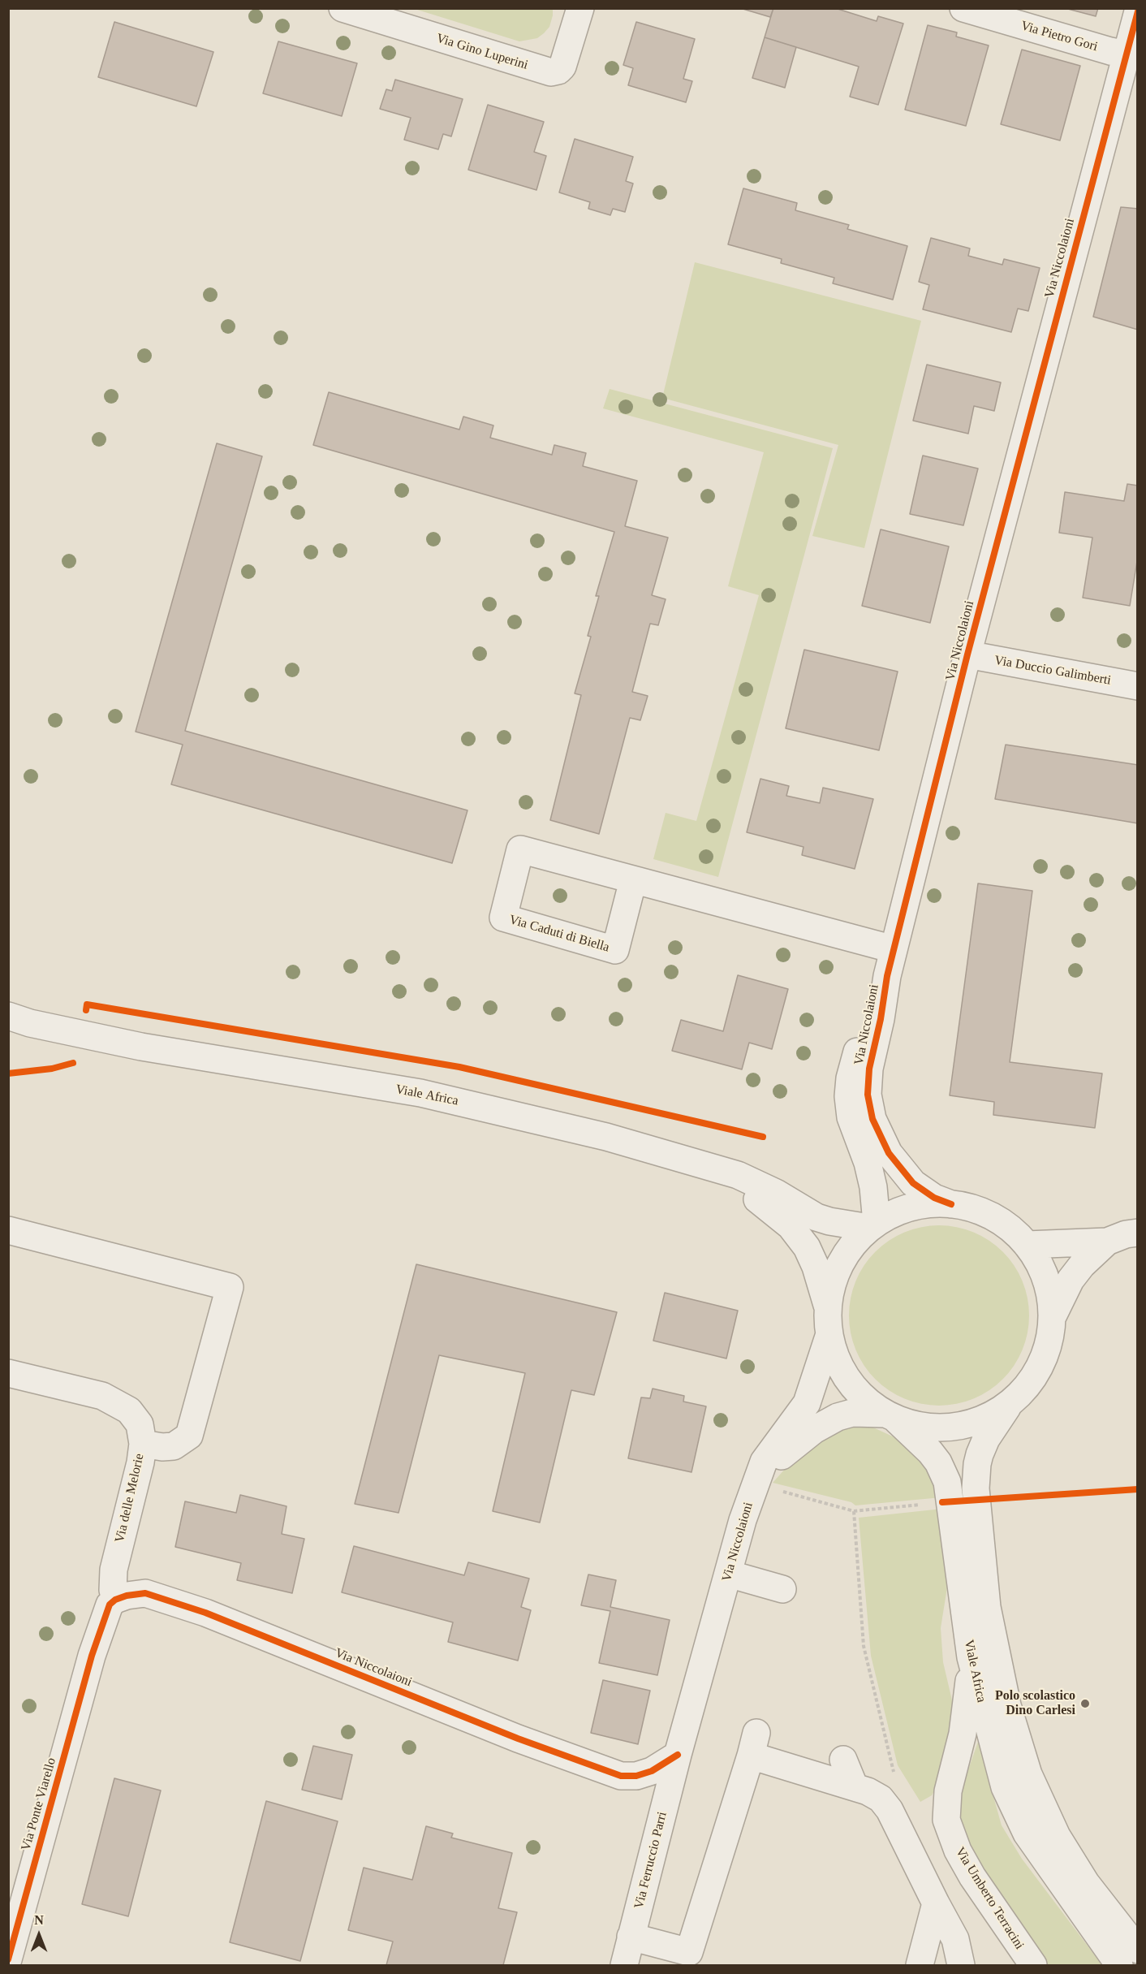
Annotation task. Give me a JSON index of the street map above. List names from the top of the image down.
{
  "streets": {
    "street": [
      "Via Pietro Gori",
      "Via Gino Luperini",
      "Via Niccolaioni",
      "Via Duccio Galimberti",
      "Via Caduti di Biella",
      "Viale Africa",
      "Via delle Melorie",
      "Via Ponte Viarello",
      "Via Ferruccio Parri",
      "Via Umberto Terracini"
    ]
  },
  "crossings": [
    ["Via Pietro Gori", "Via Niccolaioni"],
    ["Via Niccolaioni", "Via Duccio Galimberti"],
    ["Via Niccolaioni", "Via Caduti di Biella"],
    ["Via Niccolaioni", "Viale Africa"],
    ["Via Niccolaioni", "Via delle Melorie"],
    ["Via Niccolaioni", "Via Ponte Viarello"],
    ["Via Niccolaioni", "Via Ferruccio Parri"],
    ["Viale Africa", "Via Umberto Terracini"],
    ["Via delle Melorie", "Via Ponte Viarello"]
  ],
  "places": ["Polo scolastico Dino Carlesi"],
  "north": "top"
}
